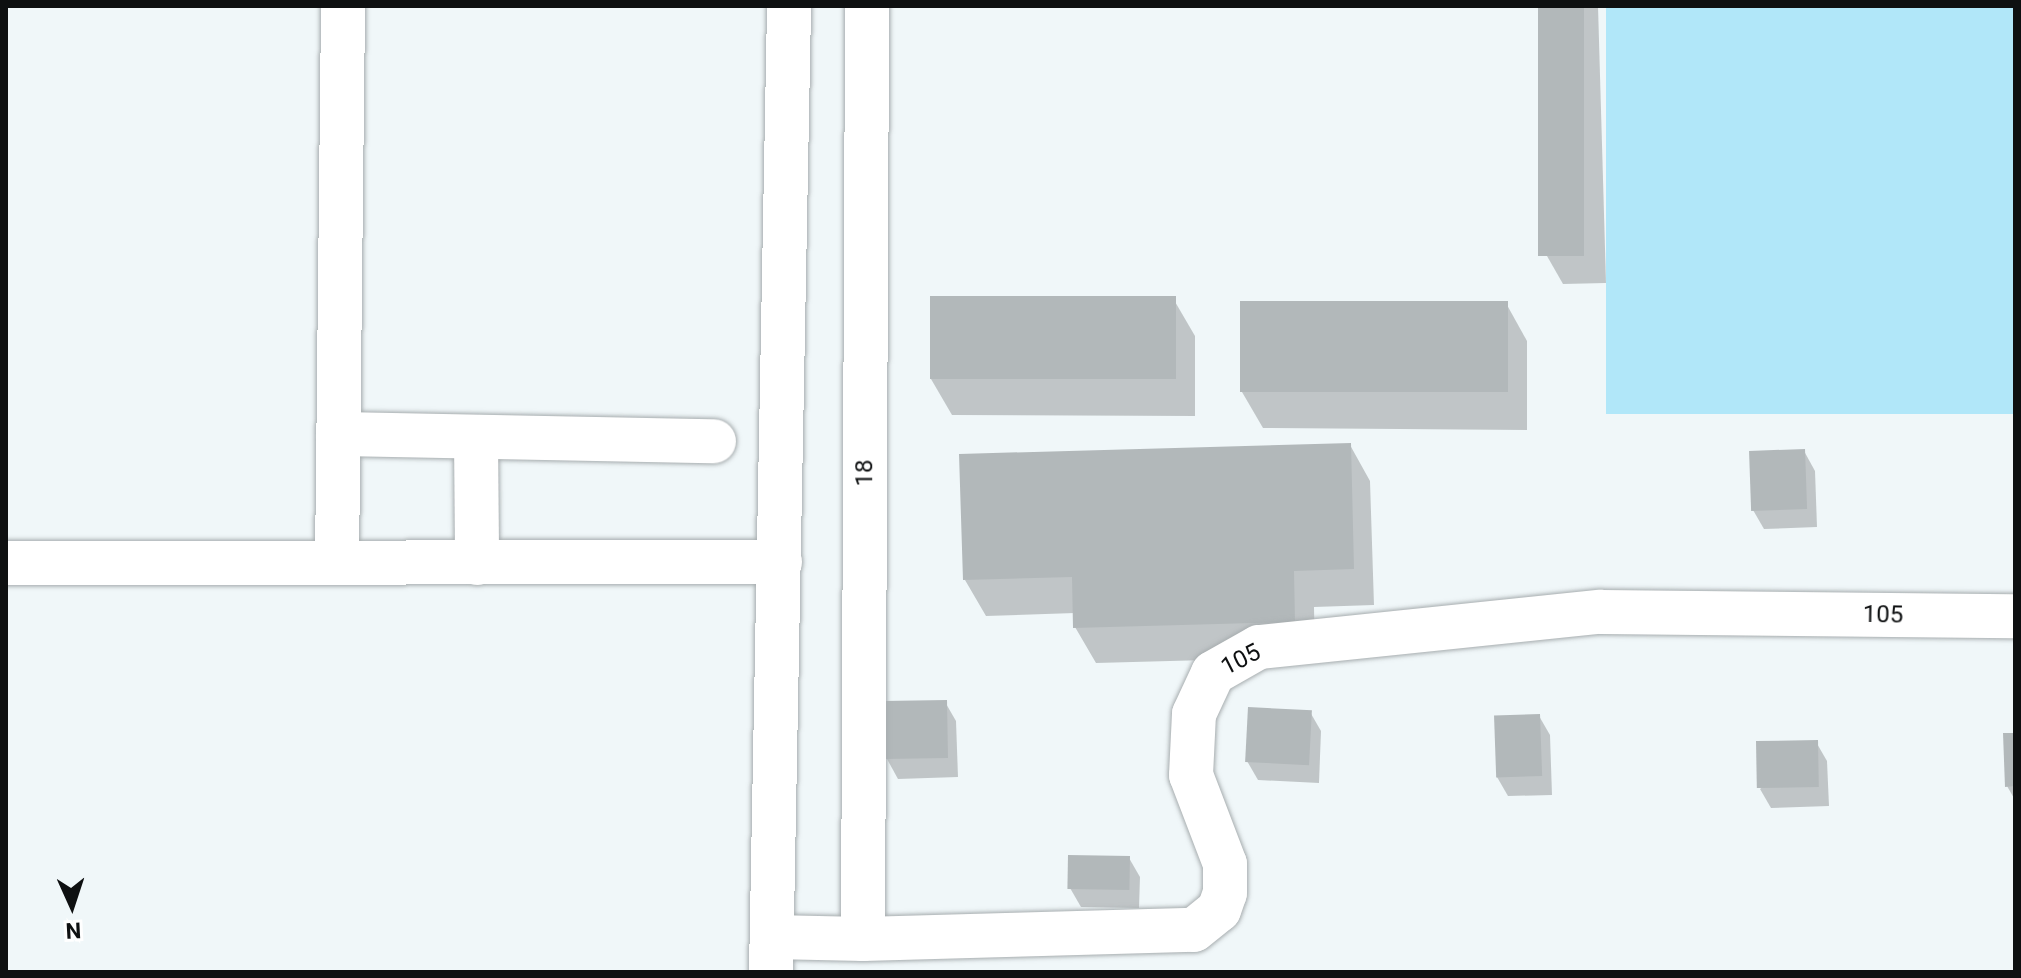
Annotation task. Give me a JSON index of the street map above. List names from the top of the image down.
{
  "streets": {
    "street": ["18", "105"]
  },
  "crossings": [
    ["18", "105"]
  ],
  "north": "bottom"
}
